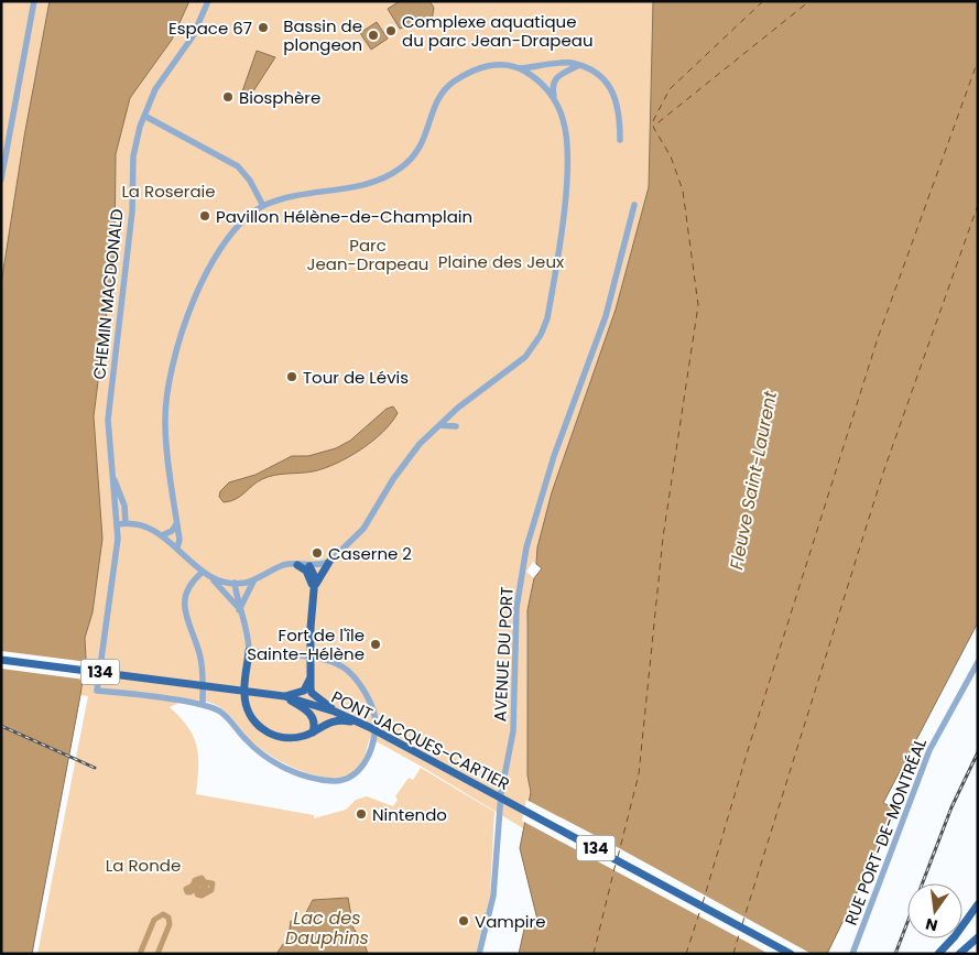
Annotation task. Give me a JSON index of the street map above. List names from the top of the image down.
{
  "streets": {
    "main road": ["134", "PONT JACQUES-CARTIER"],
    "street": ["CHEMIN MACDONALD", "AVENUE DU PORT", "RUE PORT-DE-MONTRÉAL"]
  },
  "water": ["Fleuve Saint-Laurent", "Lac des Dauphins"],
  "parks": [
    "La Roseraie",
    "Parc Jean-Drapeau",
    "Plaine des Jeux",
    "La Ronde"
  ],
  "places": [
    "Espace 67",
    "Complexe aquatique du parc Jean-Drapeau",
    "Bassin de plongeon",
    "Biosphère",
    "Pavillon Hélène-de-Champlain",
    "Tour de Lévis",
    "Caserne 2",
    "Fort de l'île Sainte-Hélène",
    "Nintendo",
    "Vampire"
  ],
  "north": "bottom"
}
